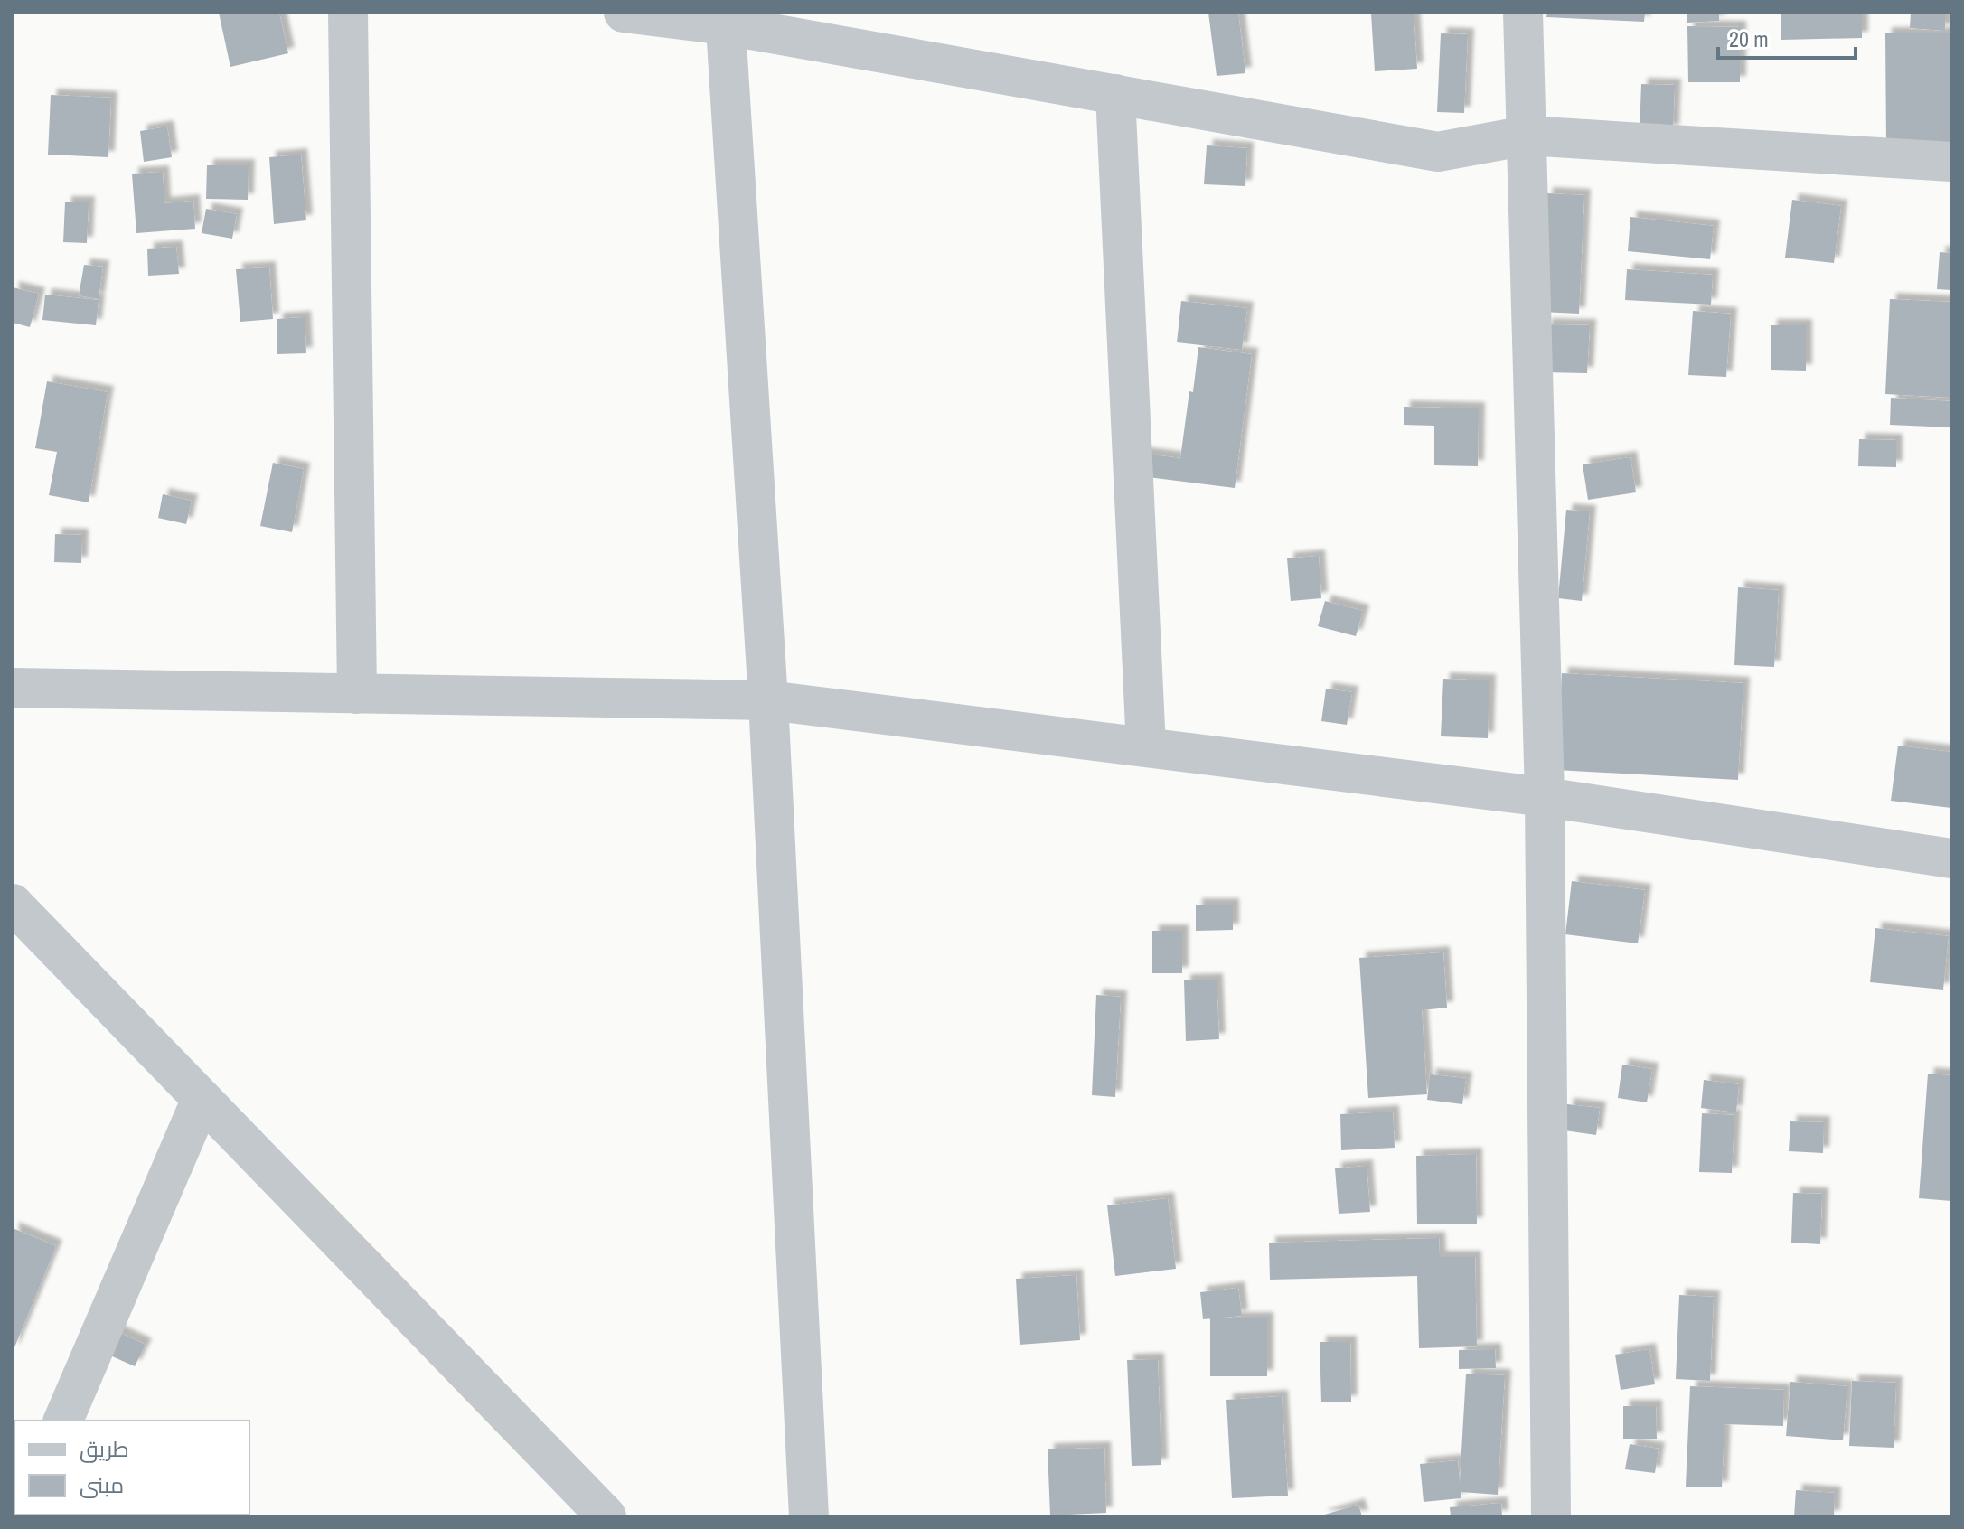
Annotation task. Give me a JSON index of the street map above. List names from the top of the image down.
{
  "legend": ["طريق", "مبنى"],
  "scale_bar": "20 m"
}
